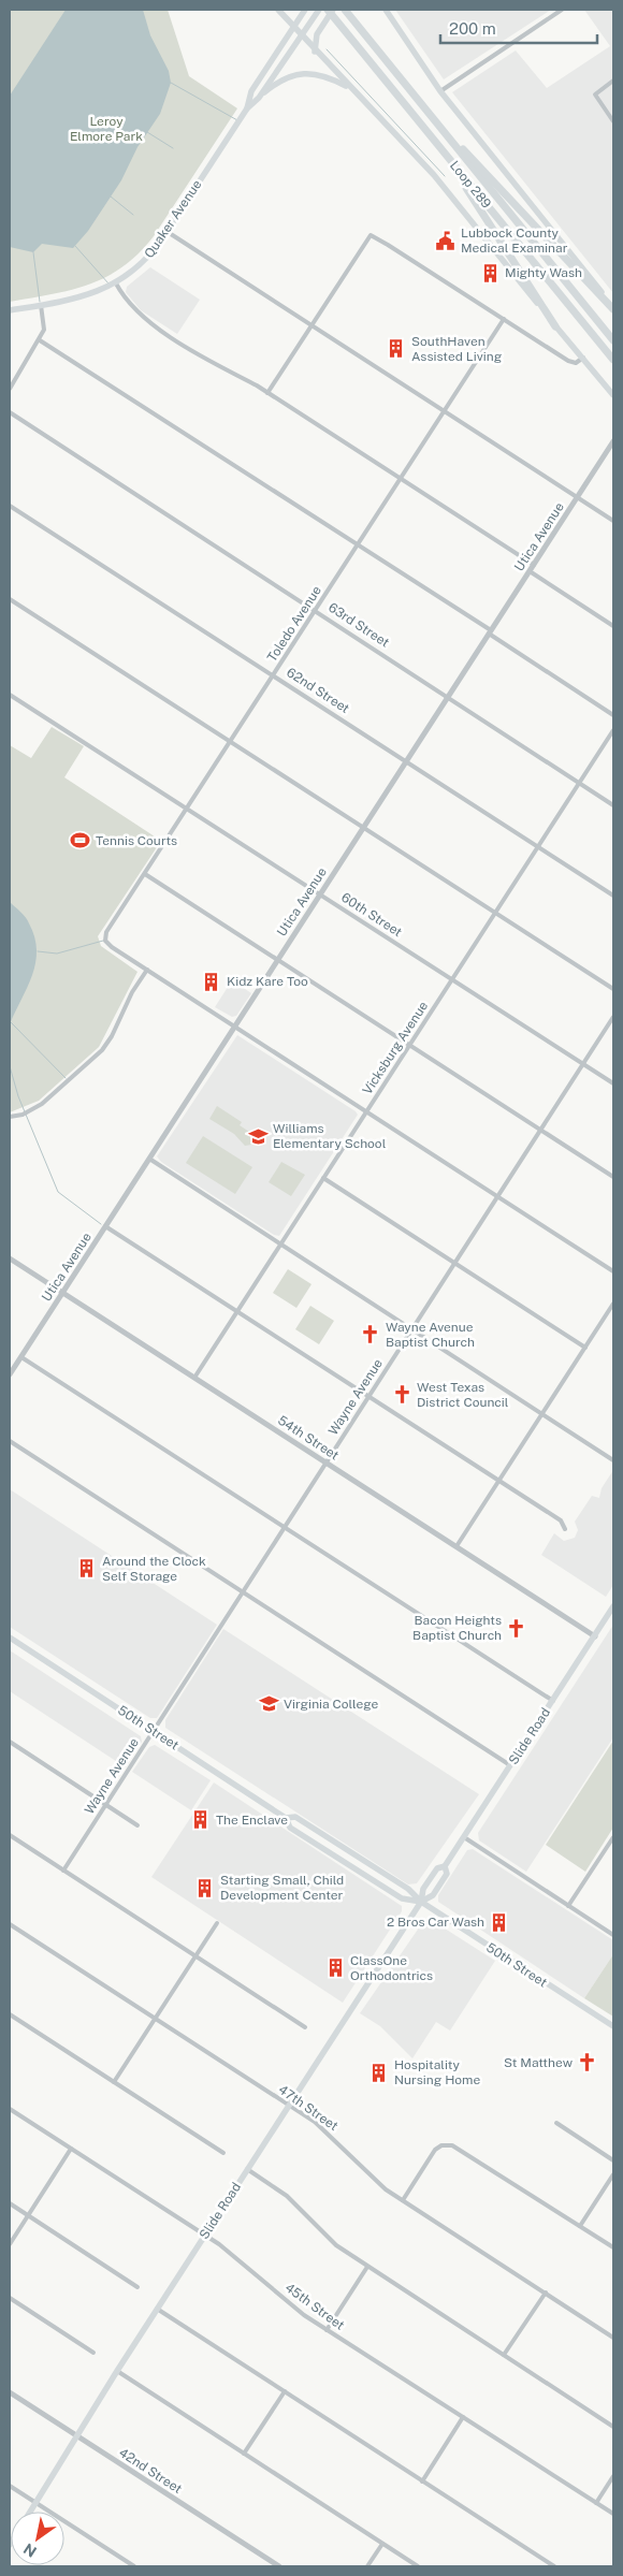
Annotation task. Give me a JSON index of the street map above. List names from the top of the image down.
{
  "streets": {
    "highway": ["Loop 289"],
    "main road": ["Quaker Avenue", "50th Street", "Slide Road"],
    "street": [
      "Utica Avenue",
      "Toledo Avenue",
      "63rd Street",
      "62nd Street",
      "60th Street",
      "Vicksburg Avenue",
      "Wayne Avenue",
      "54th Street",
      "47th Street",
      "45th Street",
      "42nd Street"
    ]
  },
  "crossings": [
    ["Utica Avenue", "63rd Street"],
    ["Utica Avenue", "62nd Street"],
    ["Utica Avenue", "60th Street"],
    ["Utica Avenue", "54th Street"],
    ["Toledo Avenue", "63rd Street"],
    ["Toledo Avenue", "62nd Street"],
    ["Toledo Avenue", "60th Street"],
    ["63rd Street", "Vicksburg Avenue"],
    ["62nd Street", "Vicksburg Avenue"],
    ["60th Street", "Vicksburg Avenue"],
    ["60th Street", "Wayne Avenue"],
    ["Vicksburg Avenue", "54th Street"],
    ["Wayne Avenue", "54th Street"],
    ["Wayne Avenue", "50th Street"],
    ["54th Street", "Slide Road"],
    ["50th Street", "Slide Road"],
    ["Slide Road", "47th Street"],
    ["Slide Road", "45th Street"],
    ["Slide Road", "42nd Street"]
  ],
  "parks": ["Leroy Elmore Park"],
  "places": {
    "public building": ["Lubbock County Medical Examinar"],
    "building": [
      "Mighty Wash",
      "SouthHaven Assisted Living",
      "Kidz Kare Too",
      "Around the Clock Self Storage",
      "The Enclave",
      "Starting Small, Child Development Center",
      "2 Bros Car Wash",
      "ClassOne Orthodontrics",
      "Hospitality Nursing Home"
    ],
    "sports": ["Tennis Courts"],
    "school or university": ["Williams Elementary School", "Virginia College"],
    "church": [
      "Wayne Avenue Baptist Church",
      "West Texas District Council",
      "Bacon Heights Baptist Church",
      "St Matthew"
    ]
  },
  "scale_bar": "200 m",
  "north": "bottom left"
}
